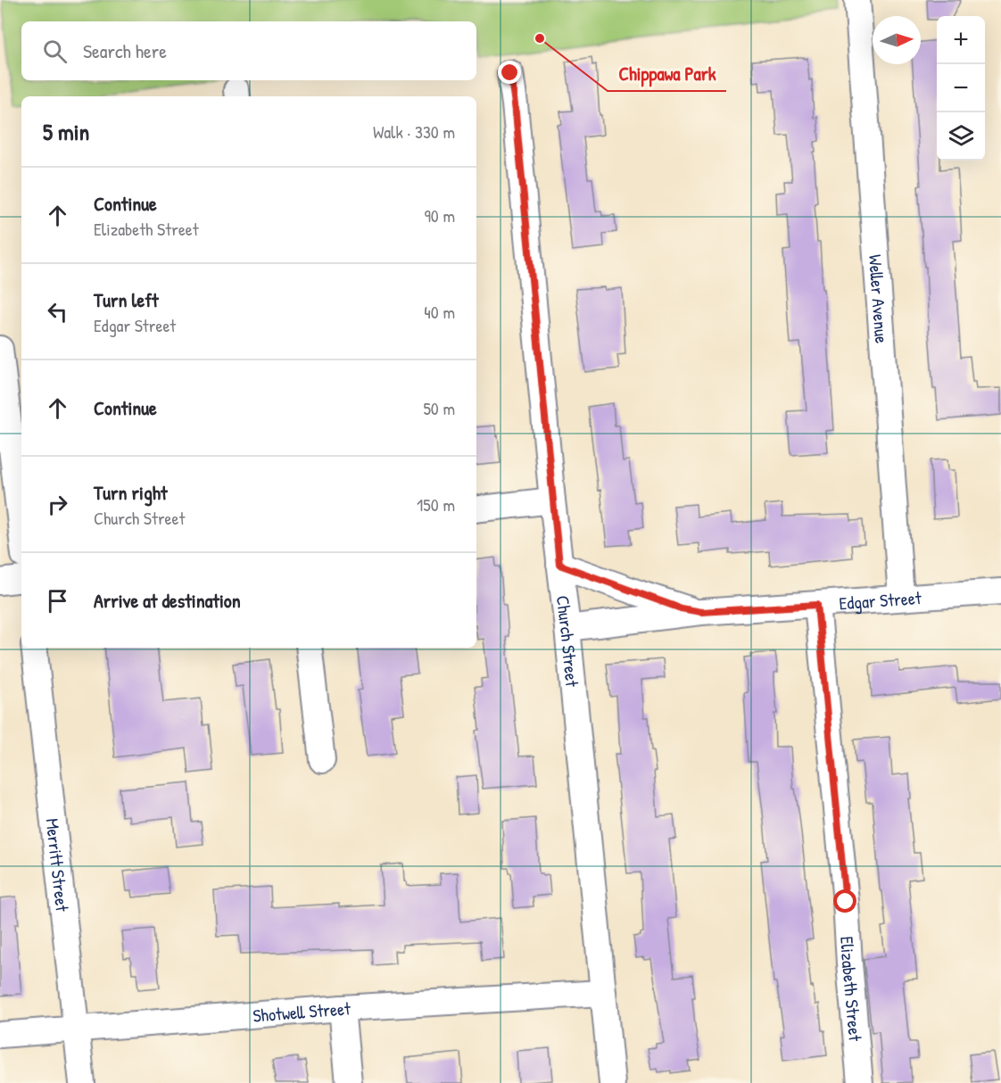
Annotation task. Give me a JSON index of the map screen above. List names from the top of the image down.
{
  "streets": {
    "street": [
      "Weller Avenue",
      "Edgar Street",
      "Church Street",
      "Merritt Street",
      "Elizabeth Street",
      "Shotwell Street"
    ]
  },
  "crossings": [
    ["Weller Avenue", "Edgar Street"],
    ["Edgar Street", "Church Street"],
    ["Edgar Street", "Elizabeth Street"],
    ["Church Street", "Shotwell Street"],
    ["Merritt Street", "Shotwell Street"]
  ],
  "places": ["Chippawa Park"],
  "north": "right",
  "page": {
    "map_buttons": ["+", "−"],
    "search": "Search here",
    "heading": ["5 min", "Walk · 330 m"],
    "list": [
      ["Continue", "Elizabeth Street", "90 m"],
      ["Turn left", "Edgar Street", "40 m"],
      ["Continue", "50 m"],
      ["Turn right", "Church Street", "150 m"],
      "Arrive at destination"
    ]
  }
}
